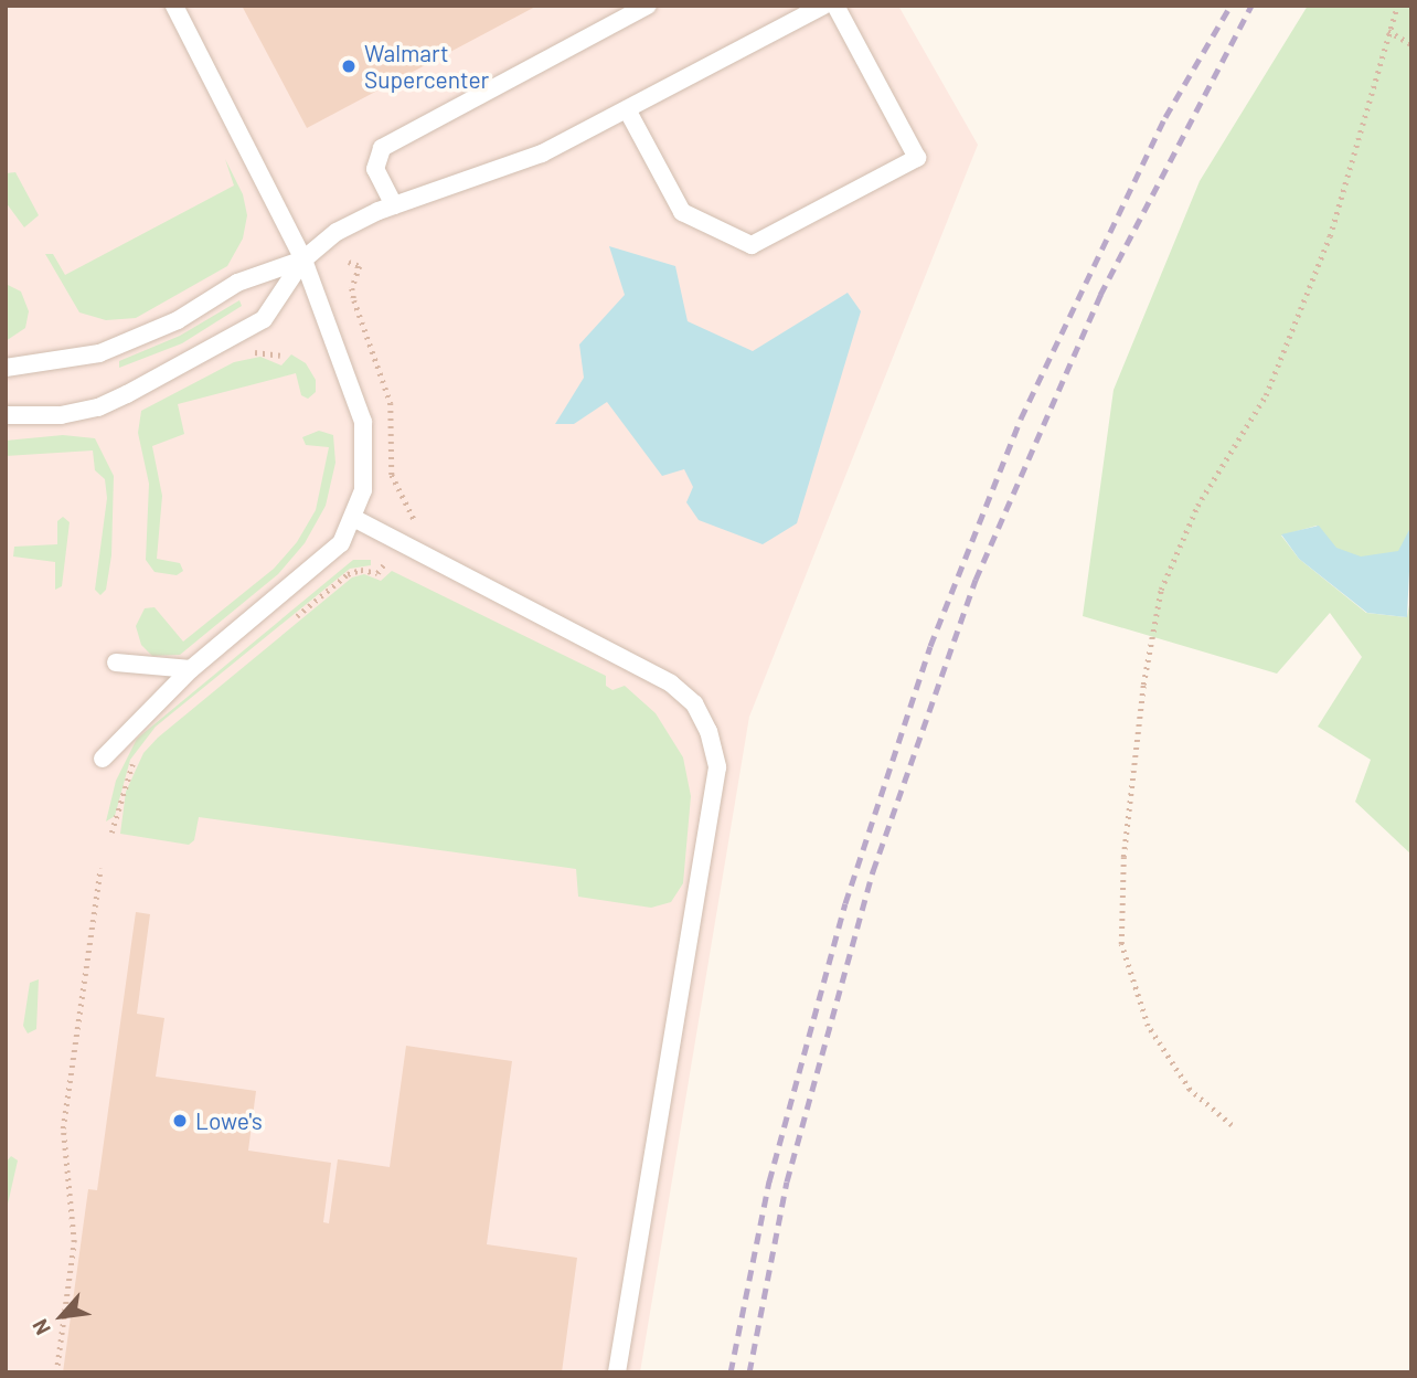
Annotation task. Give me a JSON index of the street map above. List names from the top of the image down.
{
  "places": ["Walmart Supercenter", "Lowe's"],
  "north": "bottom left"
}
